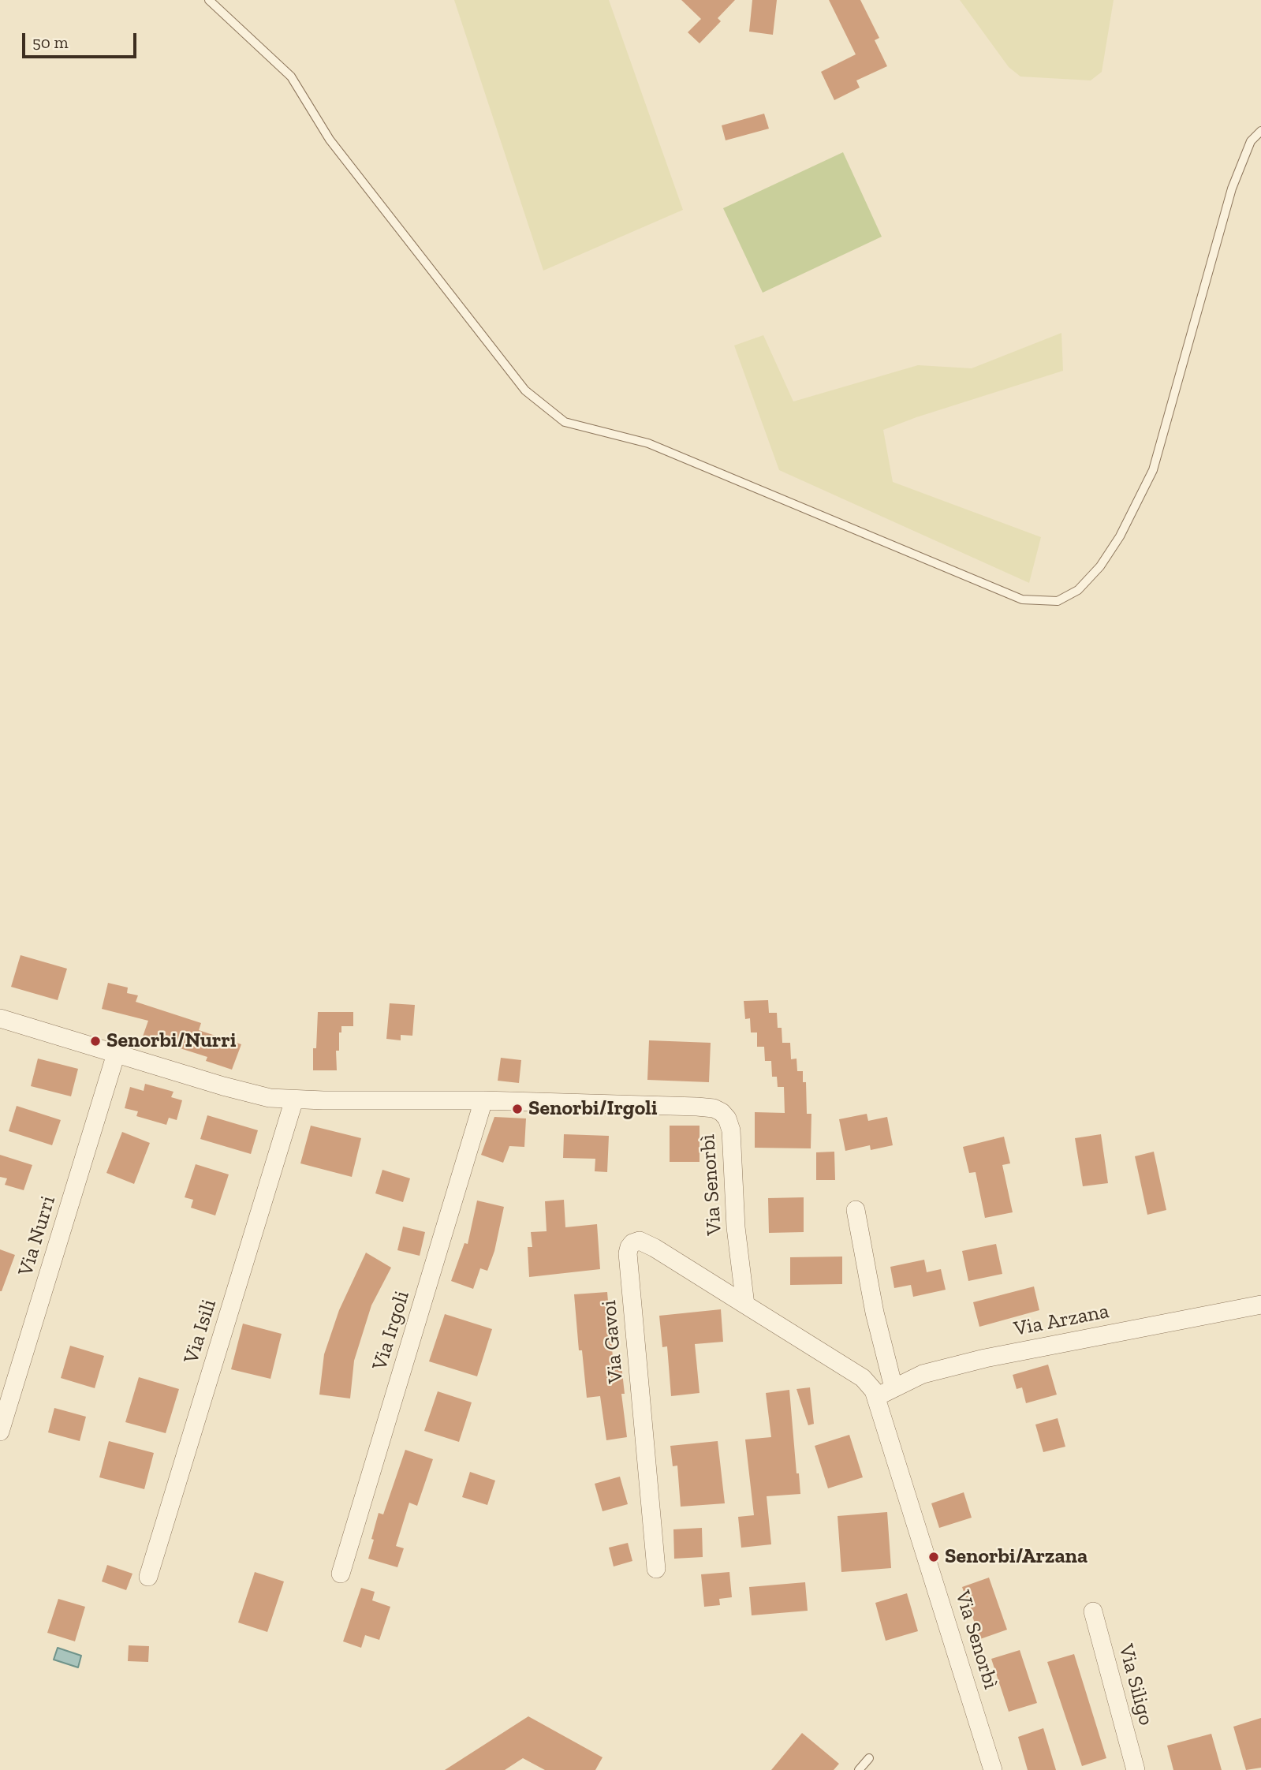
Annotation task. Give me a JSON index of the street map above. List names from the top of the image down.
{
  "streets": {
    "street": [
      "Via Senorbì",
      "Via Nurri",
      "Via Arzana",
      "Via Irgoli",
      "Via Isili",
      "Via Gavoi",
      "Via Siligo"
    ]
  },
  "crossings": [
    ["Via Senorbì", "Via Nurri"],
    ["Via Senorbì", "Via Arzana"],
    ["Via Senorbì", "Via Irgoli"],
    ["Via Senorbì", "Via Isili"],
    ["Via Senorbì", "Via Gavoi"]
  ],
  "places": ["Senorbi/Nurri", "Senorbi/Irgoli", "Senorbi/Arzana"],
  "scale_bar": "50 m"
}
